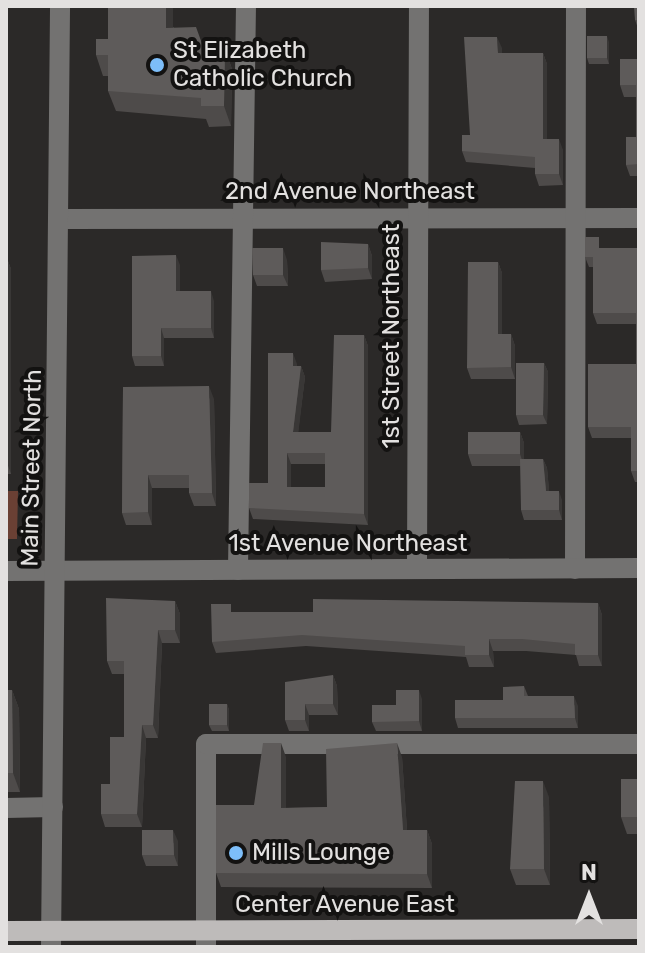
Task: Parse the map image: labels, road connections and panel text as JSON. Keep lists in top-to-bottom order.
{
  "streets": {
    "main road": ["Center Avenue East"],
    "street": [
      "2nd Avenue Northeast",
      "1st Street Northeast",
      "Main Street North",
      "1st Avenue Northeast"
    ]
  },
  "crossings": [
    ["2nd Avenue Northeast", "1st Street Northeast"],
    ["2nd Avenue Northeast", "Main Street North"],
    ["1st Street Northeast", "1st Avenue Northeast"],
    ["Main Street North", "1st Avenue Northeast"],
    ["Main Street North", "Center Avenue East"]
  ],
  "places": ["St Elizabeth Catholic Church", "Mills Lounge"],
  "north": "top"
}
